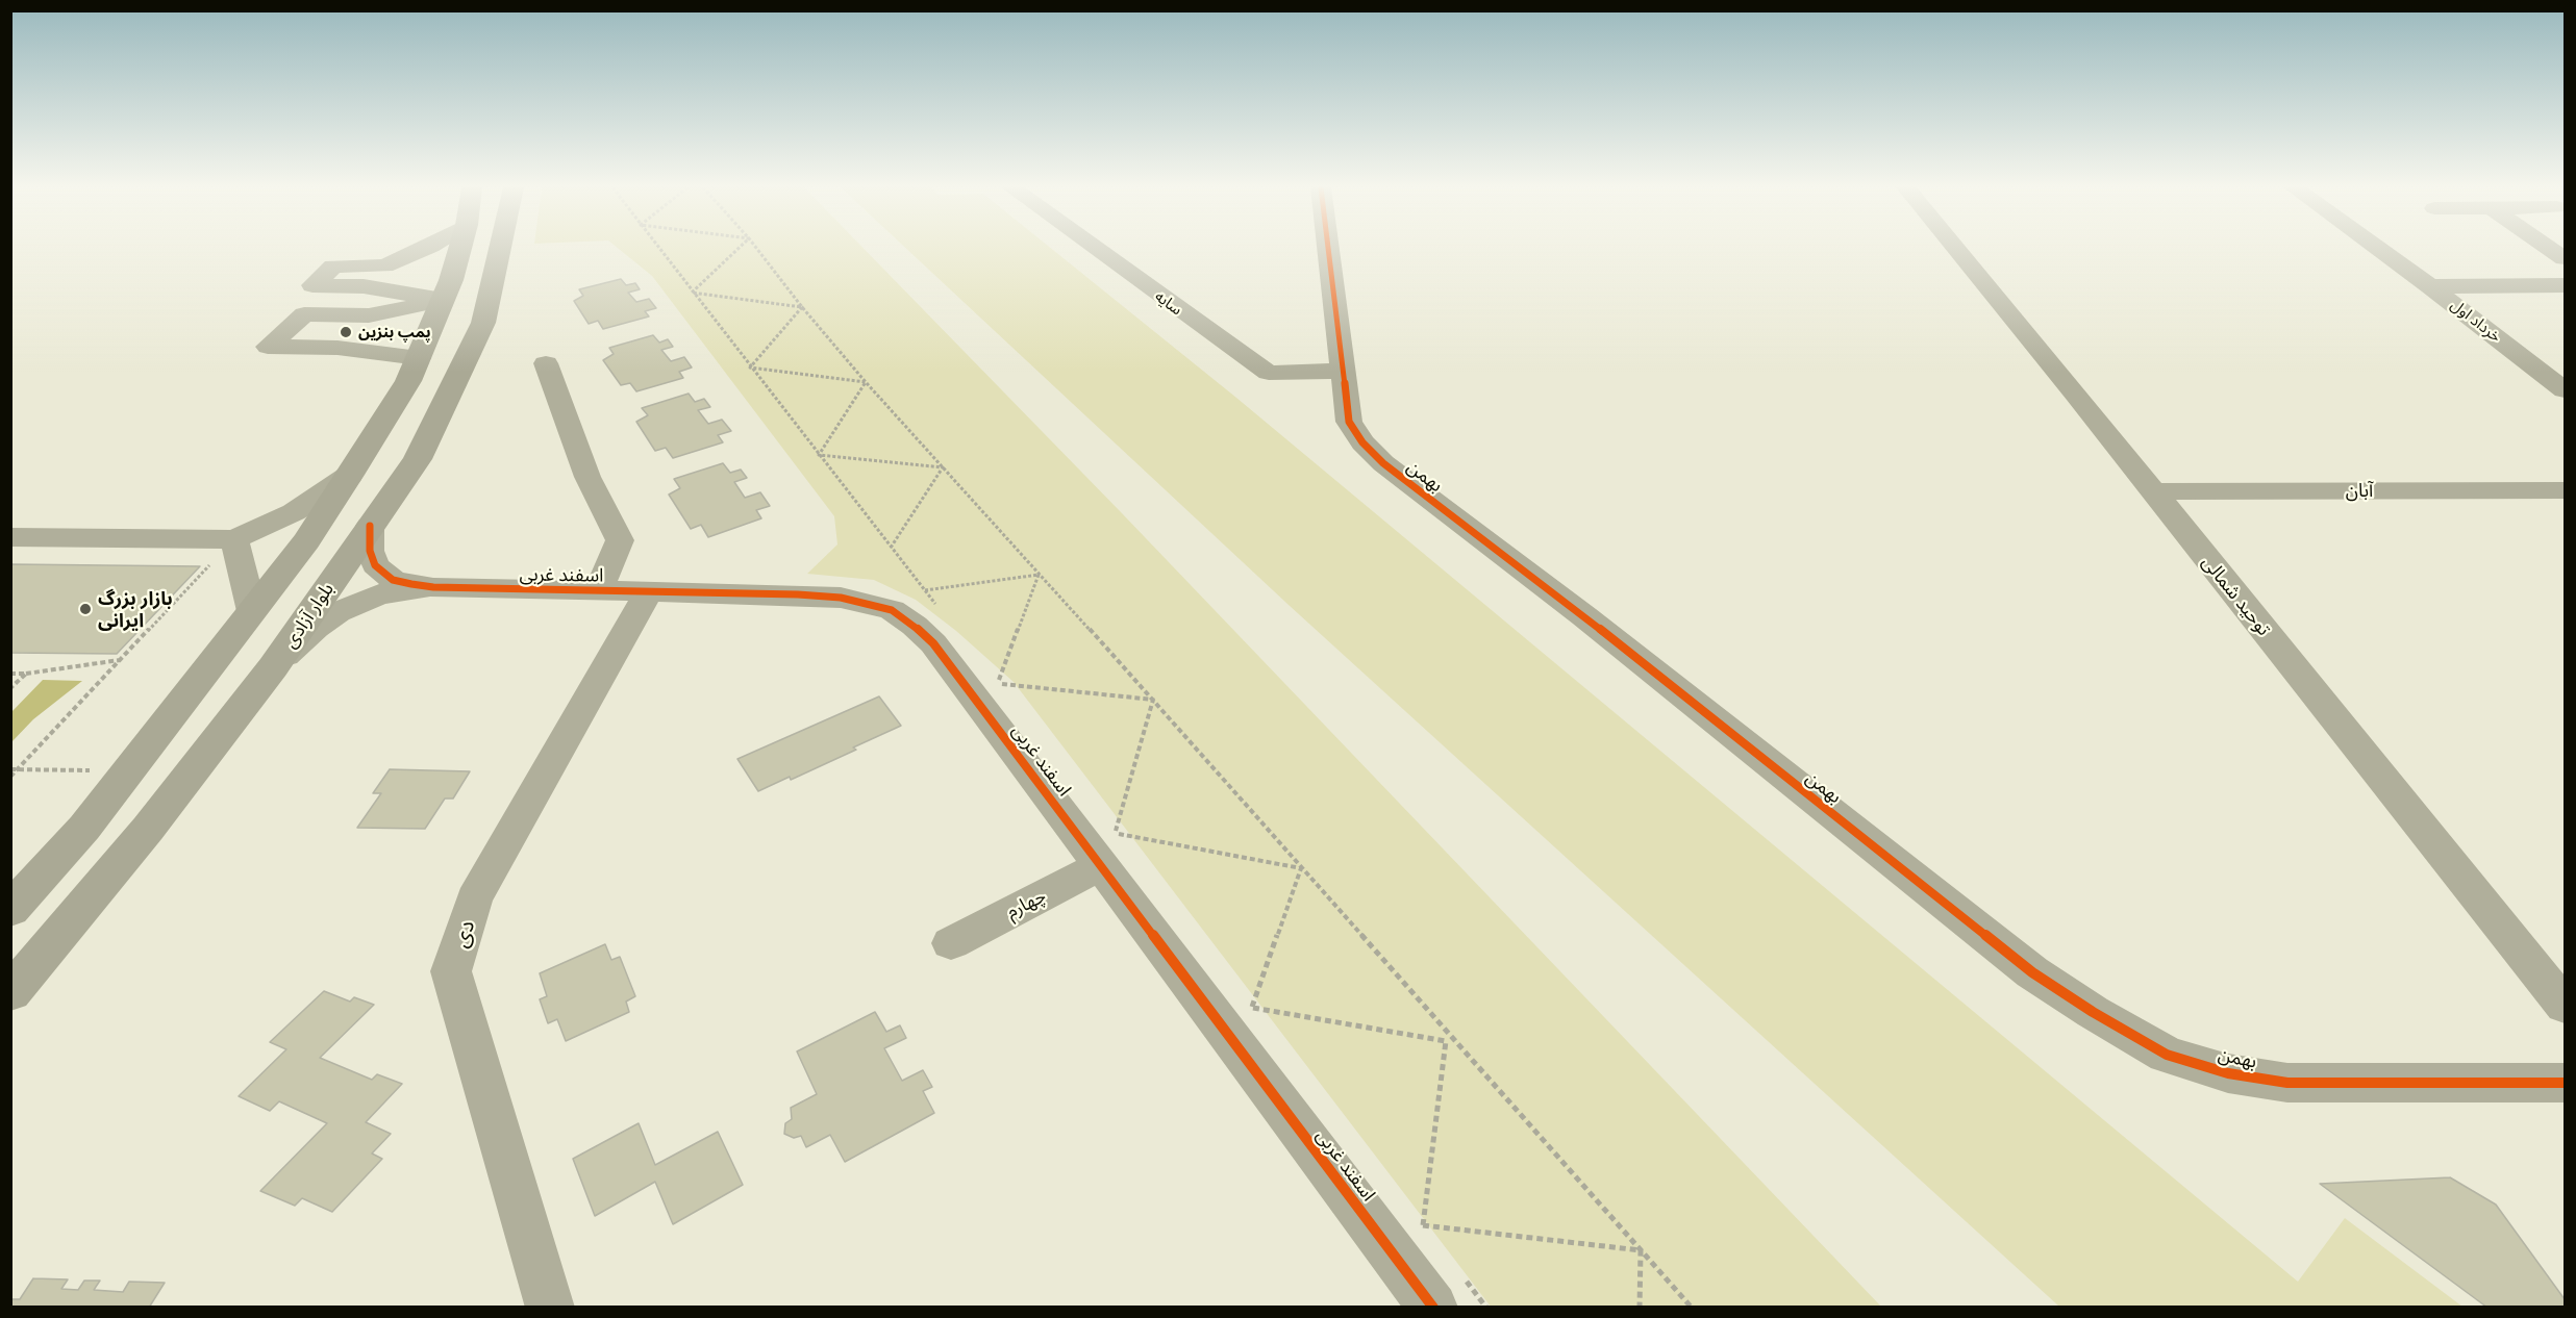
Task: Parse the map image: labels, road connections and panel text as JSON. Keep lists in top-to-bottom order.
{
  "streets": {
    "main road": ["بلوار آزادی"],
    "street": [
      "سایه",
      "خرداد اول",
      "بهمن",
      "آبان",
      "اسفند غربی",
      "توحید شمالی",
      "چهارم",
      "دی"
    ]
  },
  "crossings": [
    ["سایه", "بهمن"],
    ["آبان", "توحید شمالی"],
    ["اسفند غربی", "چهارم"],
    ["اسفند غربی", "دی"]
  ],
  "places": ["پمپ بنزين", "بازار بزرگ ایرانی"]
}
